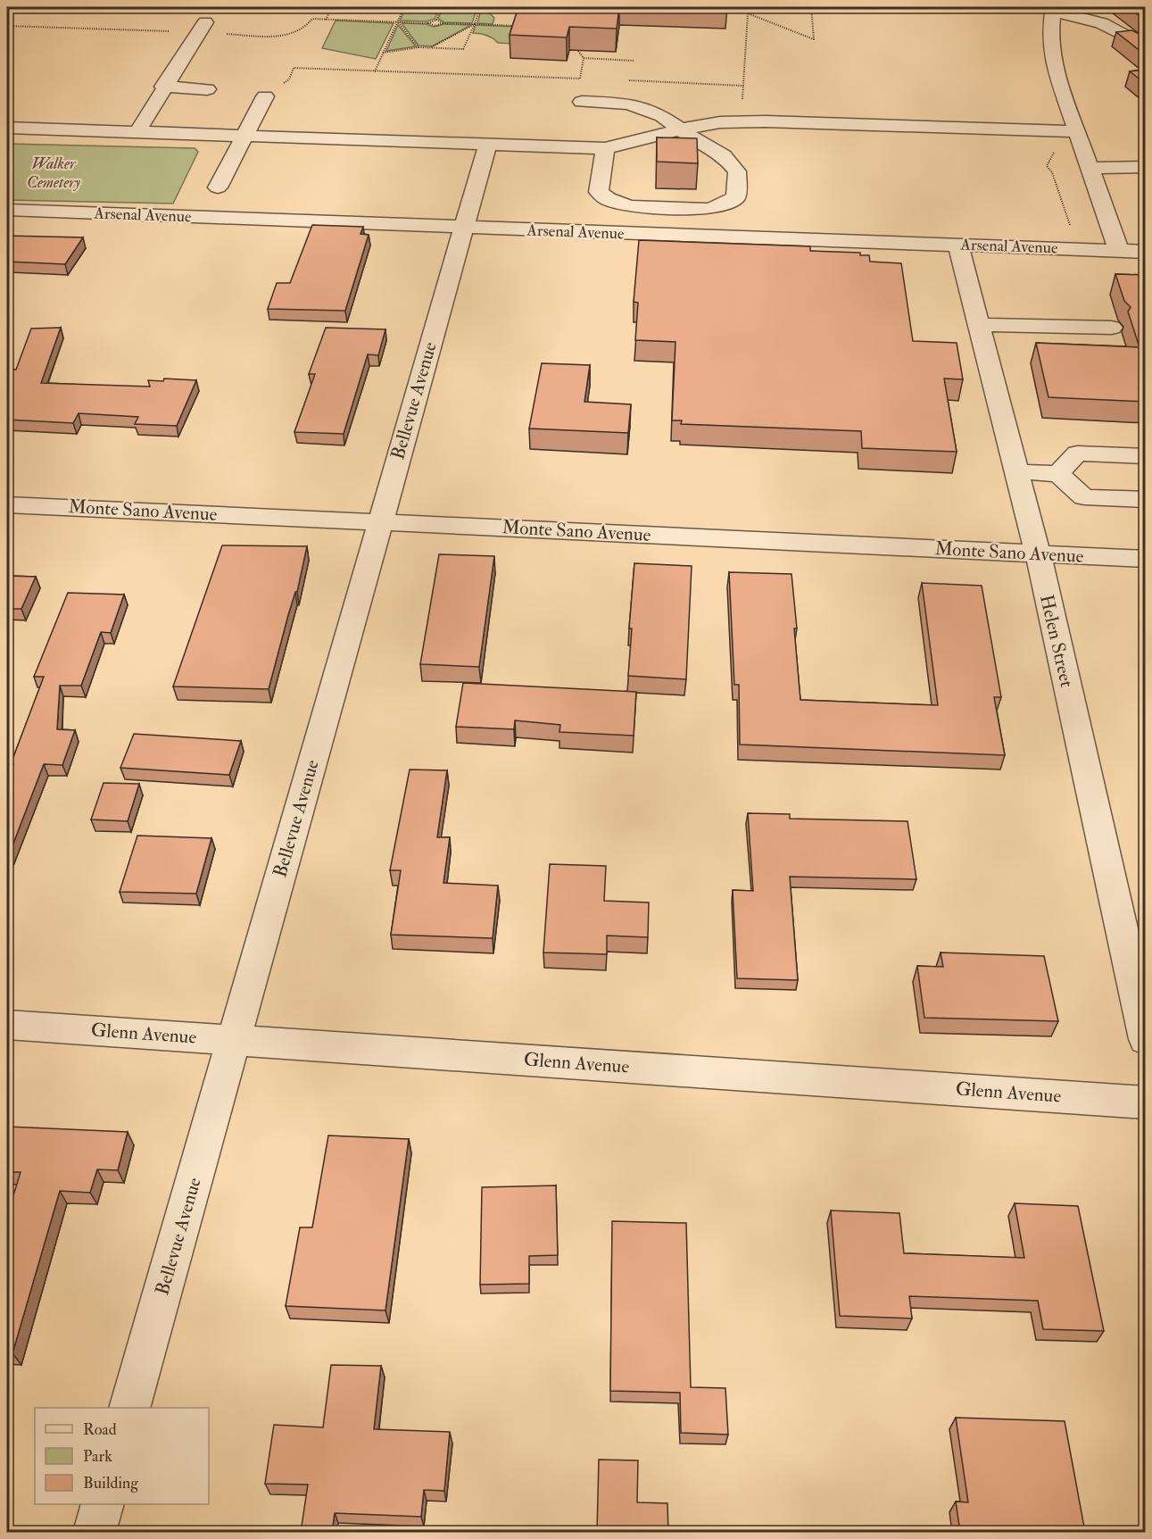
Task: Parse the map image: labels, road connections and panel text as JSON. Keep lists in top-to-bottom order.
{
  "streets": {
    "street": [
      "Arsenal Avenue",
      "Bellevue Avenue",
      "Monte Sano Avenue",
      "Helen Street",
      "Glenn Avenue"
    ]
  },
  "crossings": [
    ["Arsenal Avenue", "Bellevue Avenue"],
    ["Arsenal Avenue", "Helen Street"],
    ["Bellevue Avenue", "Monte Sano Avenue"],
    ["Bellevue Avenue", "Glenn Avenue"],
    ["Monte Sano Avenue", "Helen Street"]
  ],
  "parks": ["Walker Cemetery"],
  "legend": ["Road", "Park", "Building"]
}
